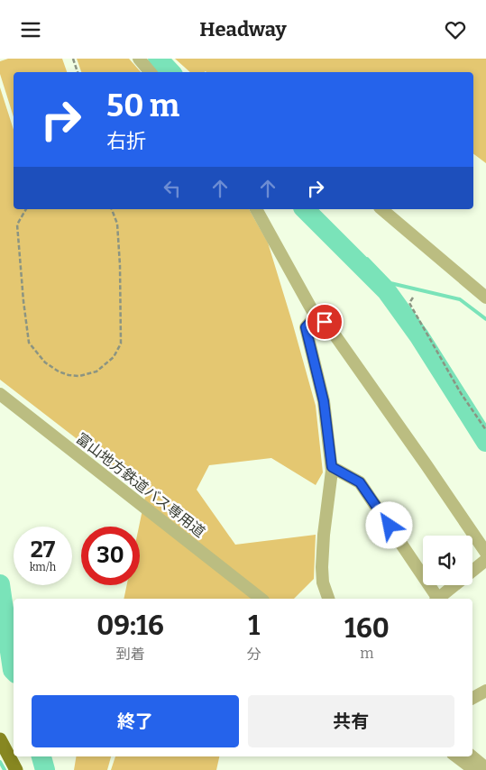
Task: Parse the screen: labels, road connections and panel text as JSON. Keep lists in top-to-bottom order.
{
  "streets": {
    "street": ["富山地方鉄道バス専用道"]
  },
  "page": {
    "header": "Headway",
    "turn": ["50 m", "右折"],
    "speed": "27 km/h",
    "limit": "30",
    "eta": [
      "09:16",
      "到着",
      "1",
      "分",
      "160",
      "m"
    ],
    "buttons": ["終了", "共有"]
  }
}
